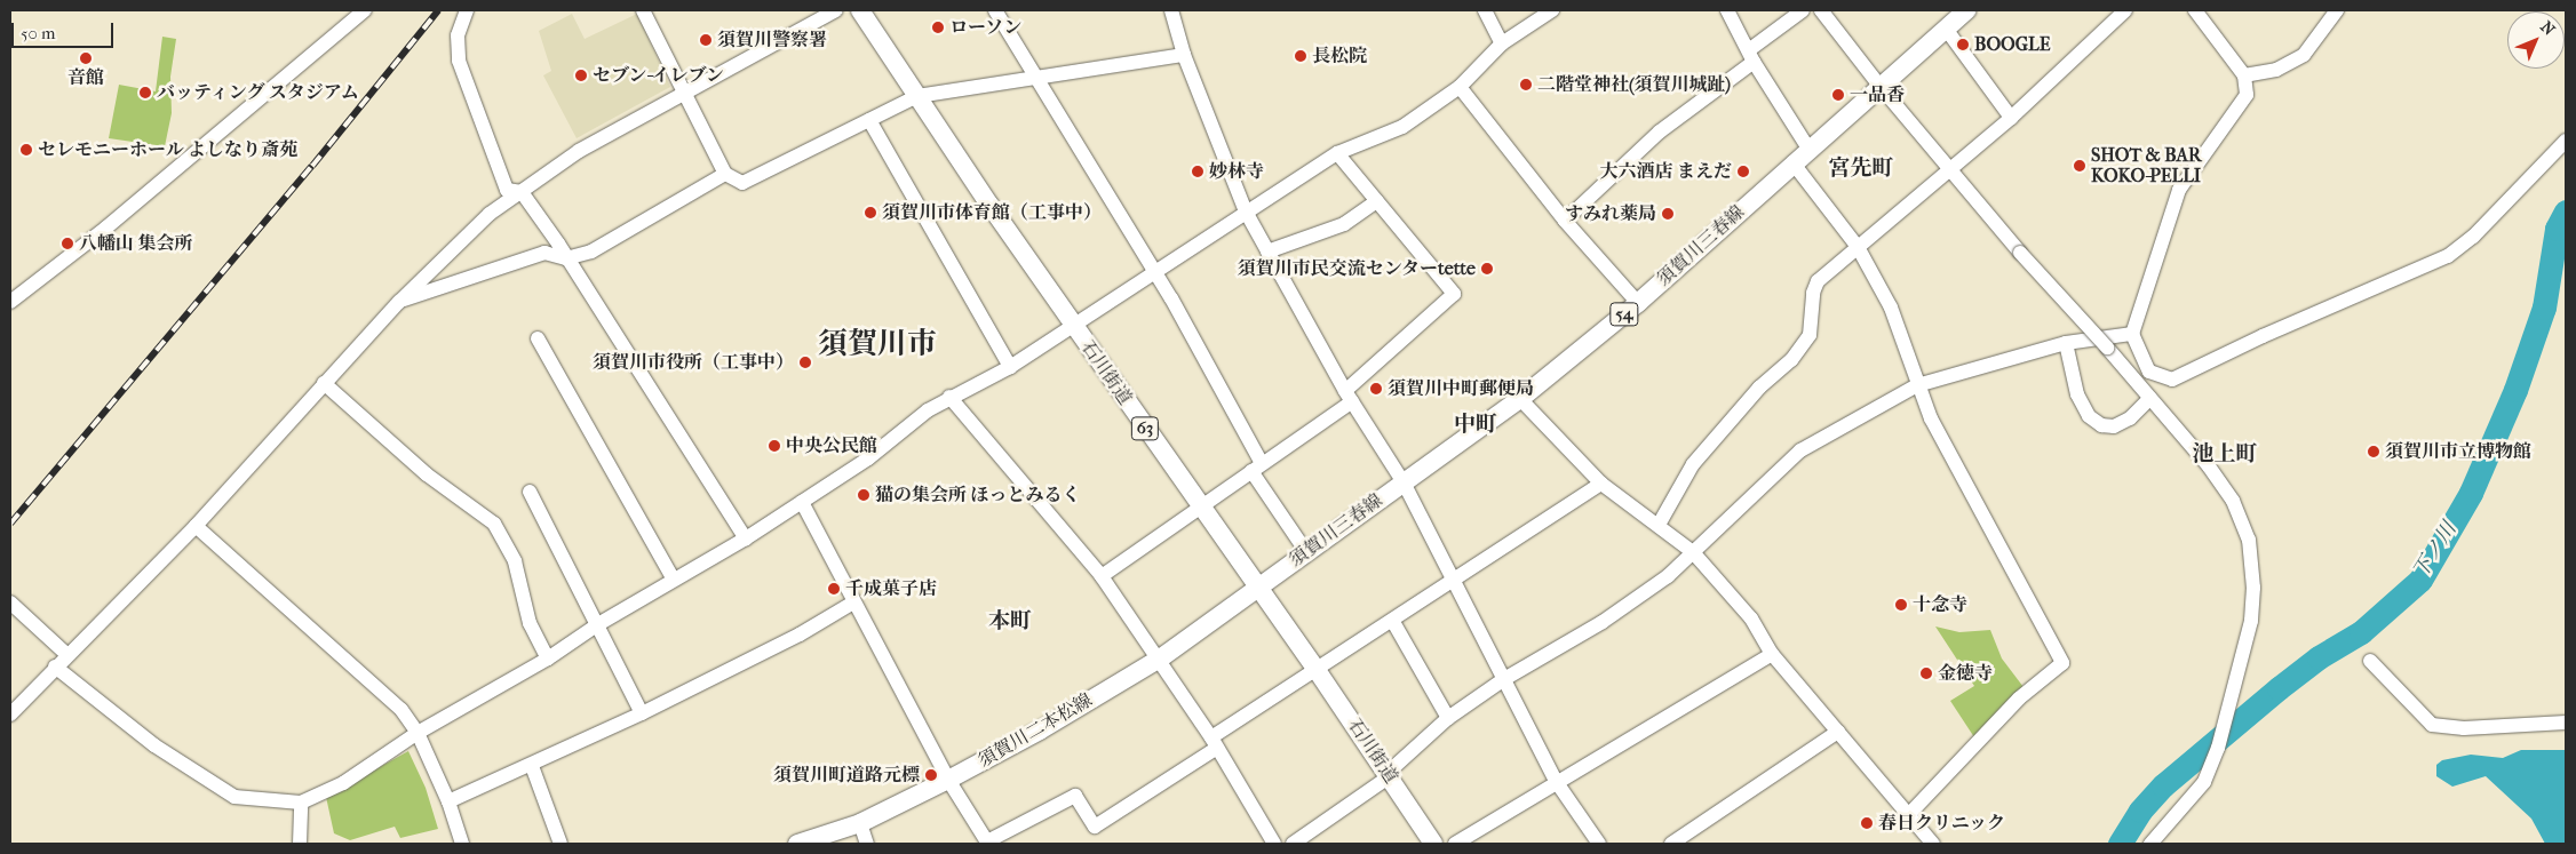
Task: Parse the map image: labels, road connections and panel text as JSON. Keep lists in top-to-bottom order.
{
  "streets": {
    "main road": [
      "須賀川三春線",
      "54",
      "石川街道",
      "63",
      "須賀川二本松線"
    ]
  },
  "crossings": [
    ["須賀川三春線", "石川街道"],
    ["須賀川三春線", "須賀川二本松線"],
    ["石川街道", "須賀川二本松線"]
  ],
  "districts": [
    "宮先町",
    "須賀川市",
    "中町",
    "池上町",
    "本町"
  ],
  "water": ["下ノ川"],
  "places": [
    "ローソン",
    "須賀川警察署",
    "BOOGLE",
    "長松院",
    "音館",
    "セブン-イレブン",
    "二階堂神社(須賀川城趾)",
    "バッティング スタジアム",
    "一品香",
    "セレモニーホール よしなり斎苑",
    "SHOT & BAR KOKO-PELLI",
    "妙林寺",
    "大六酒店 まえだ",
    "須賀川市体育館（工事中）",
    "すみれ薬局",
    "八幡山 集会所",
    "須賀川市民交流センターtette",
    "須賀川市役所（工事中）",
    "須賀川中町郵便局",
    "中央公民館",
    "須賀川市立博物館",
    "猫の集会所 ほっとみるく",
    "千成菓子店",
    "十念寺",
    "金徳寺",
    "須賀川町道路元標",
    "春日クリニック"
  ],
  "scale_bar": "50 m",
  "north": "top right"
}
